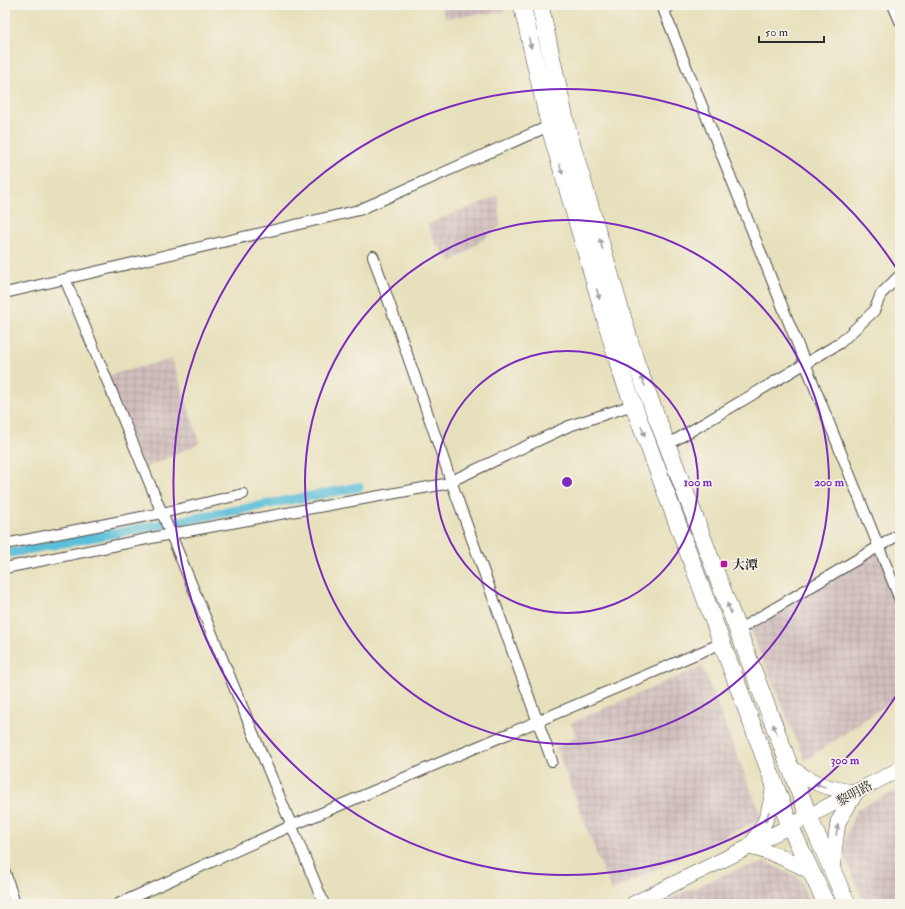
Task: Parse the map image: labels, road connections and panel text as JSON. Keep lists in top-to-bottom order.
{
  "streets": {
    "main road": ["黎明路"]
  },
  "places": {
    "transit": ["大潭"]
  },
  "scale_bar": "50 m",
  "rings": ["100 m", "200 m", "300 m"]
}
